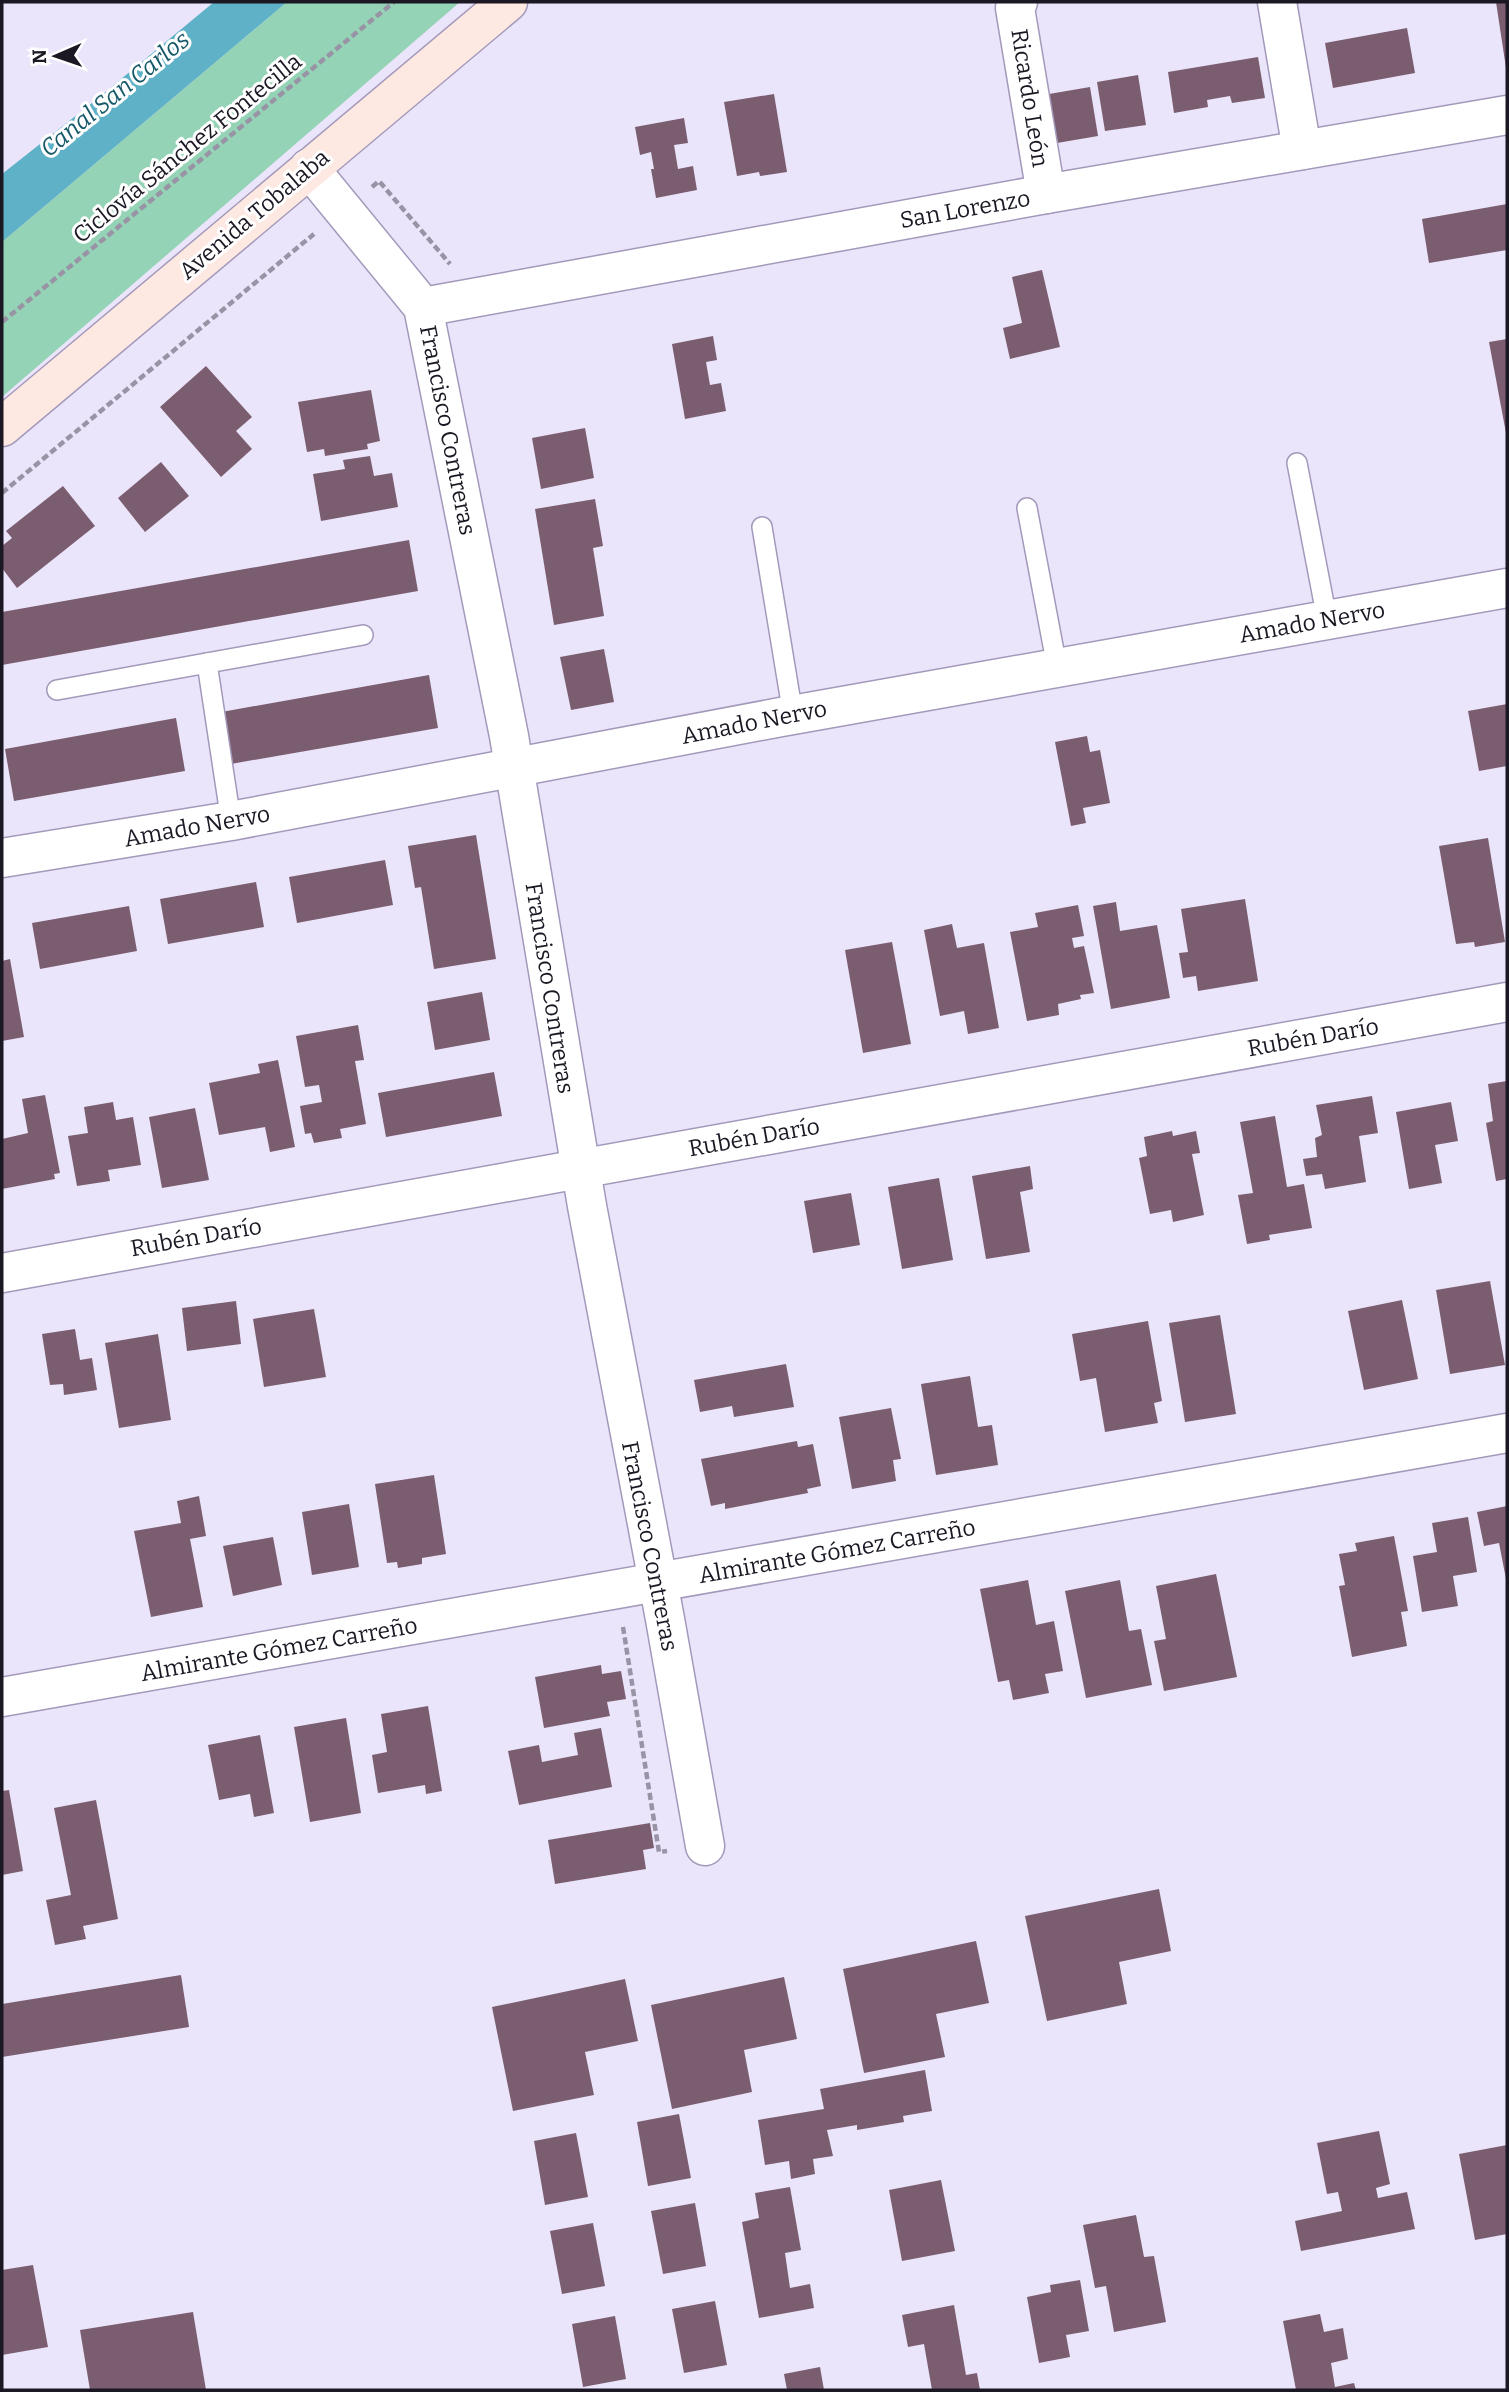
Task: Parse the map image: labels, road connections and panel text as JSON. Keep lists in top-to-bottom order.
{
  "streets": {
    "main road": ["Avenida Tobalaba"],
    "street": [
      "Ricardo León",
      "San Lorenzo",
      "Francisco Contreras",
      "Amado Nervo",
      "Rubén Darío",
      "Almirante Gómez Carreño"
    ],
    "path": ["Ciclovía Sánchez Fontecilla"]
  },
  "crossings": [
    ["Ricardo León", "San Lorenzo"],
    ["San Lorenzo", "Francisco Contreras"],
    ["Avenida Tobalaba", "Francisco Contreras"],
    ["Francisco Contreras", "Amado Nervo"],
    ["Francisco Contreras", "Rubén Darío"],
    ["Francisco Contreras", "Almirante Gómez Carreño"]
  ],
  "water": ["Canal San Carlos"],
  "north": "left"
}
